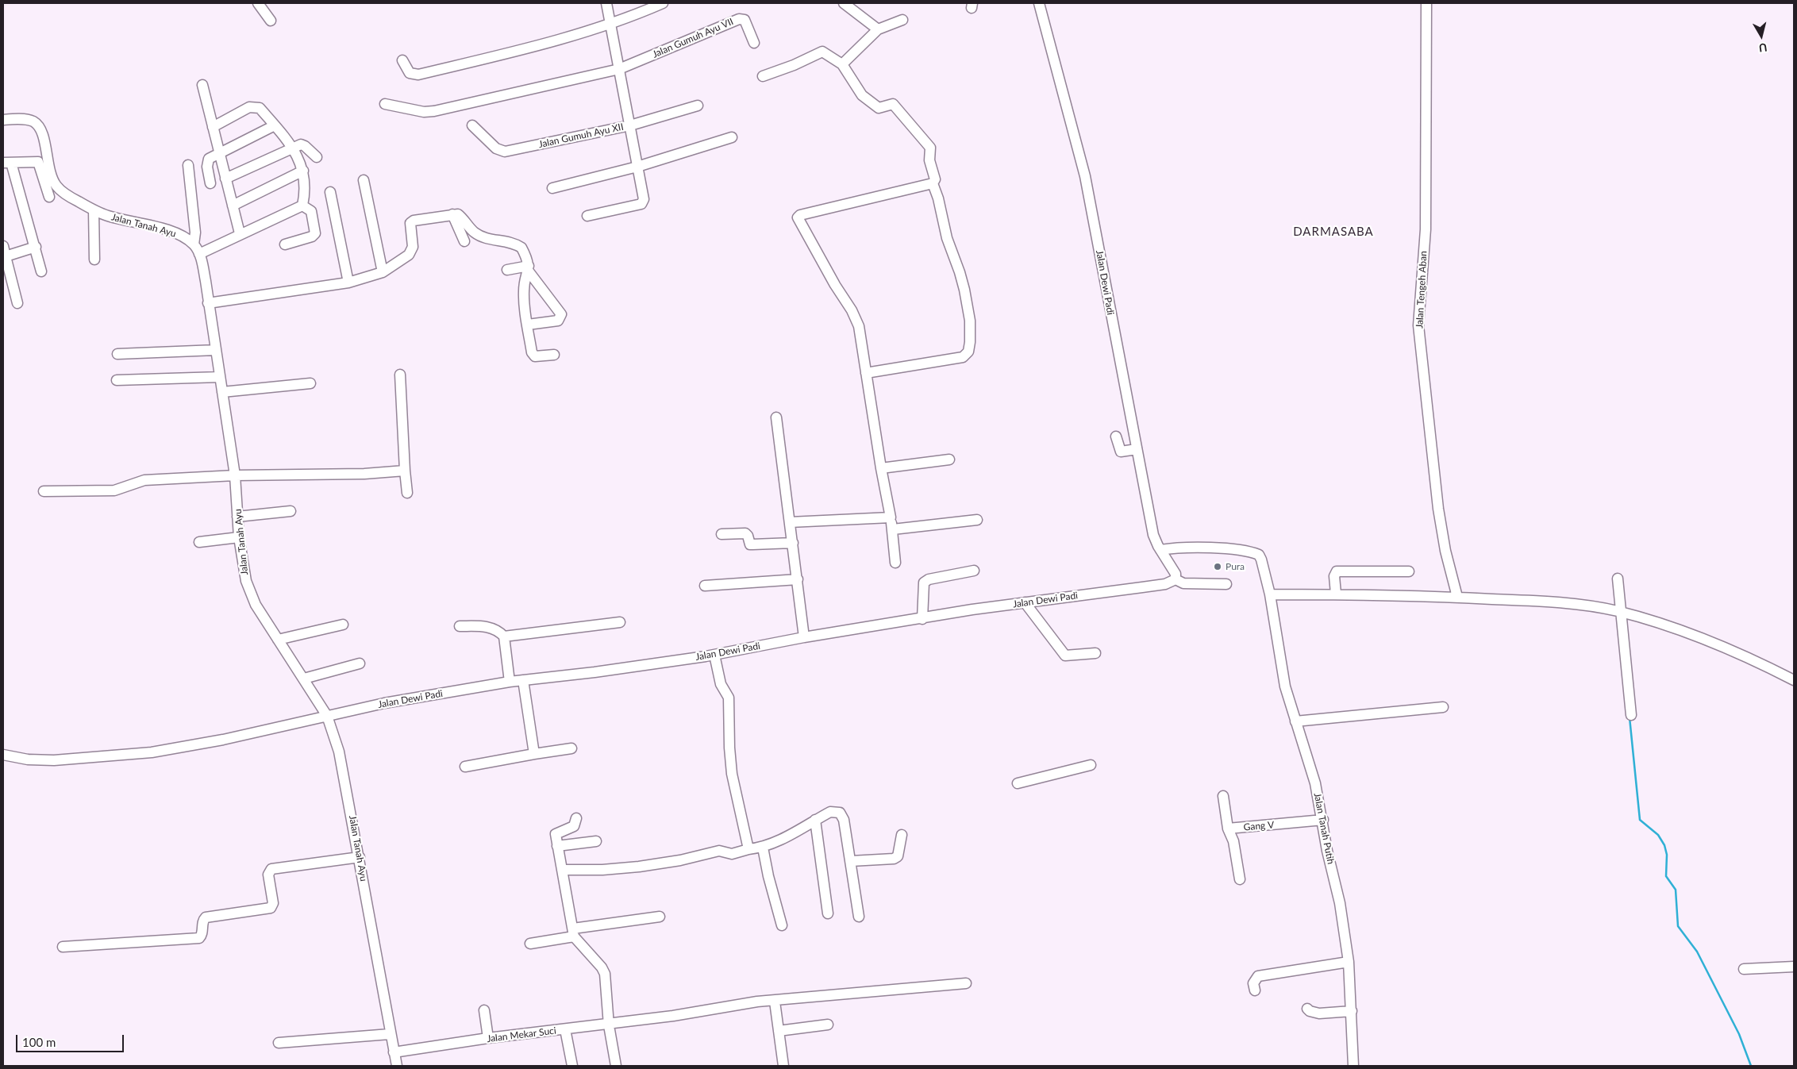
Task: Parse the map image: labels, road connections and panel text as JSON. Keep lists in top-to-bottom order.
{
  "streets": {
    "street": [
      "Jalan Gumuh Ayu VII",
      "Jalan Gumuh Ayu XII",
      "Jalan Tanah Ayu",
      "Jalan Dewi Padi",
      "Jalan Tengeh Aban",
      "Gang V",
      "Jalan Tanah Putih",
      "Jalan Mekar Suci"
    ]
  },
  "crossings": [
    ["Jalan Tanah Ayu", "Jalan Dewi Padi"],
    ["Jalan Tanah Ayu", "Jalan Mekar Suci"],
    ["Jalan Dewi Padi", "Jalan Tanah Putih"],
    ["Gang V", "Jalan Tanah Putih"]
  ],
  "districts": ["DARMASABA"],
  "places": ["Pura"],
  "scale_bar": "100 m",
  "north": "bottom"
}
